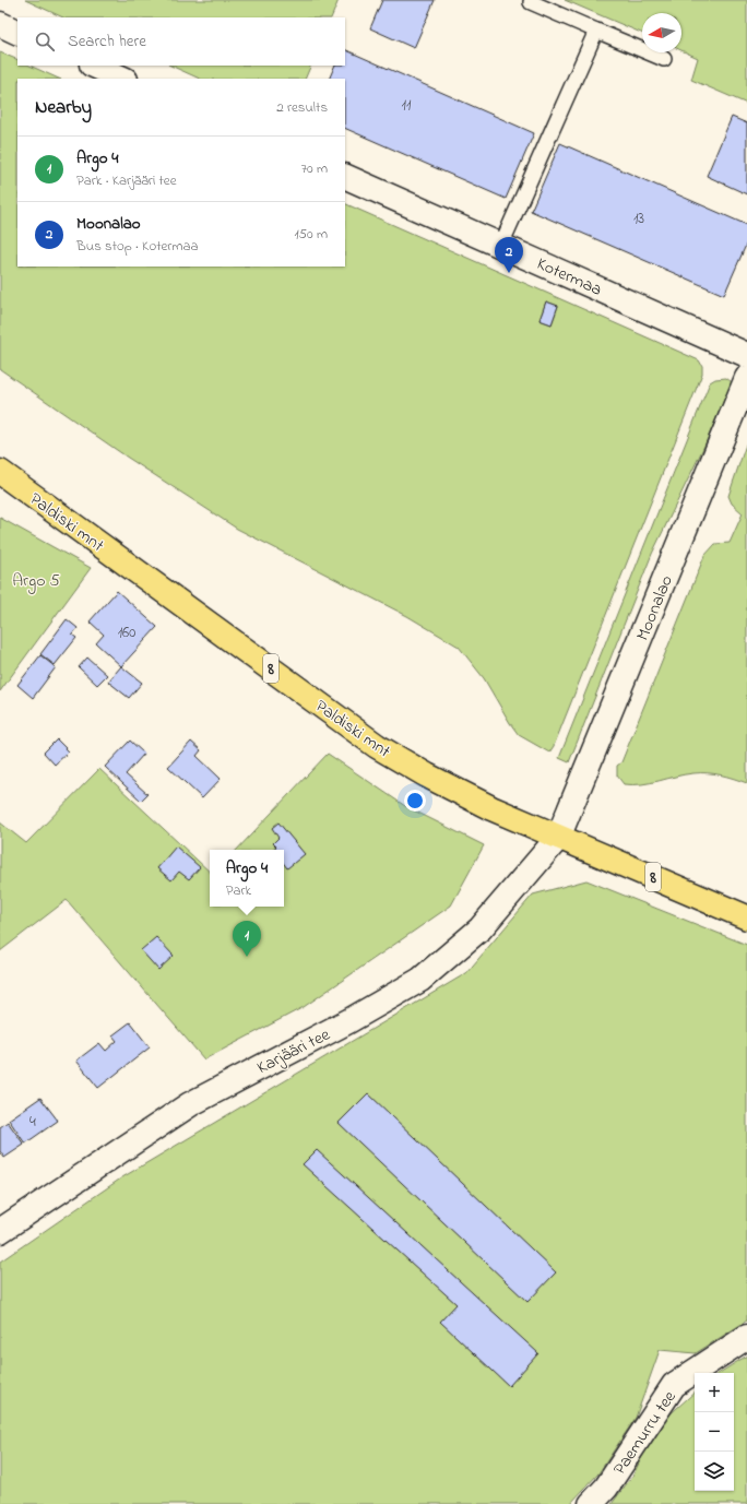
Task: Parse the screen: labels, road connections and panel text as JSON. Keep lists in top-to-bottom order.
{
  "streets": {
    "main road": ["Paldiski mnt", "8"],
    "street": [
      "Kotermaa",
      "Moonalao",
      "Karjääri tee",
      "Paemurru tee"
    ]
  },
  "crossings": [
    ["Paldiski mnt", "Moonalao"],
    ["Paldiski mnt", "Karjääri tee"],
    ["Moonalao", "Karjääri tee"]
  ],
  "parks": ["Argo 5"],
  "house_numbers": [
    "11",
    "13",
    "160",
    "4"
  ],
  "north": "left",
  "page": {
    "search": "Search here",
    "heading": ["Nearby", "2 results"],
    "list": [
      {
        "mark": "1",
        "name": "Argo 4",
        "note": "Park · Karjääri tee",
        "value": "70 m"
      },
      {
        "mark": "2",
        "name": "Moonalao",
        "note": "Bus stop · Kotermaa",
        "value": "150 m"
      }
    ],
    "pins": ["2", "1"],
    "popup": ["Argo 4", "Park"],
    "map_buttons": ["+", "−"]
  }
}
